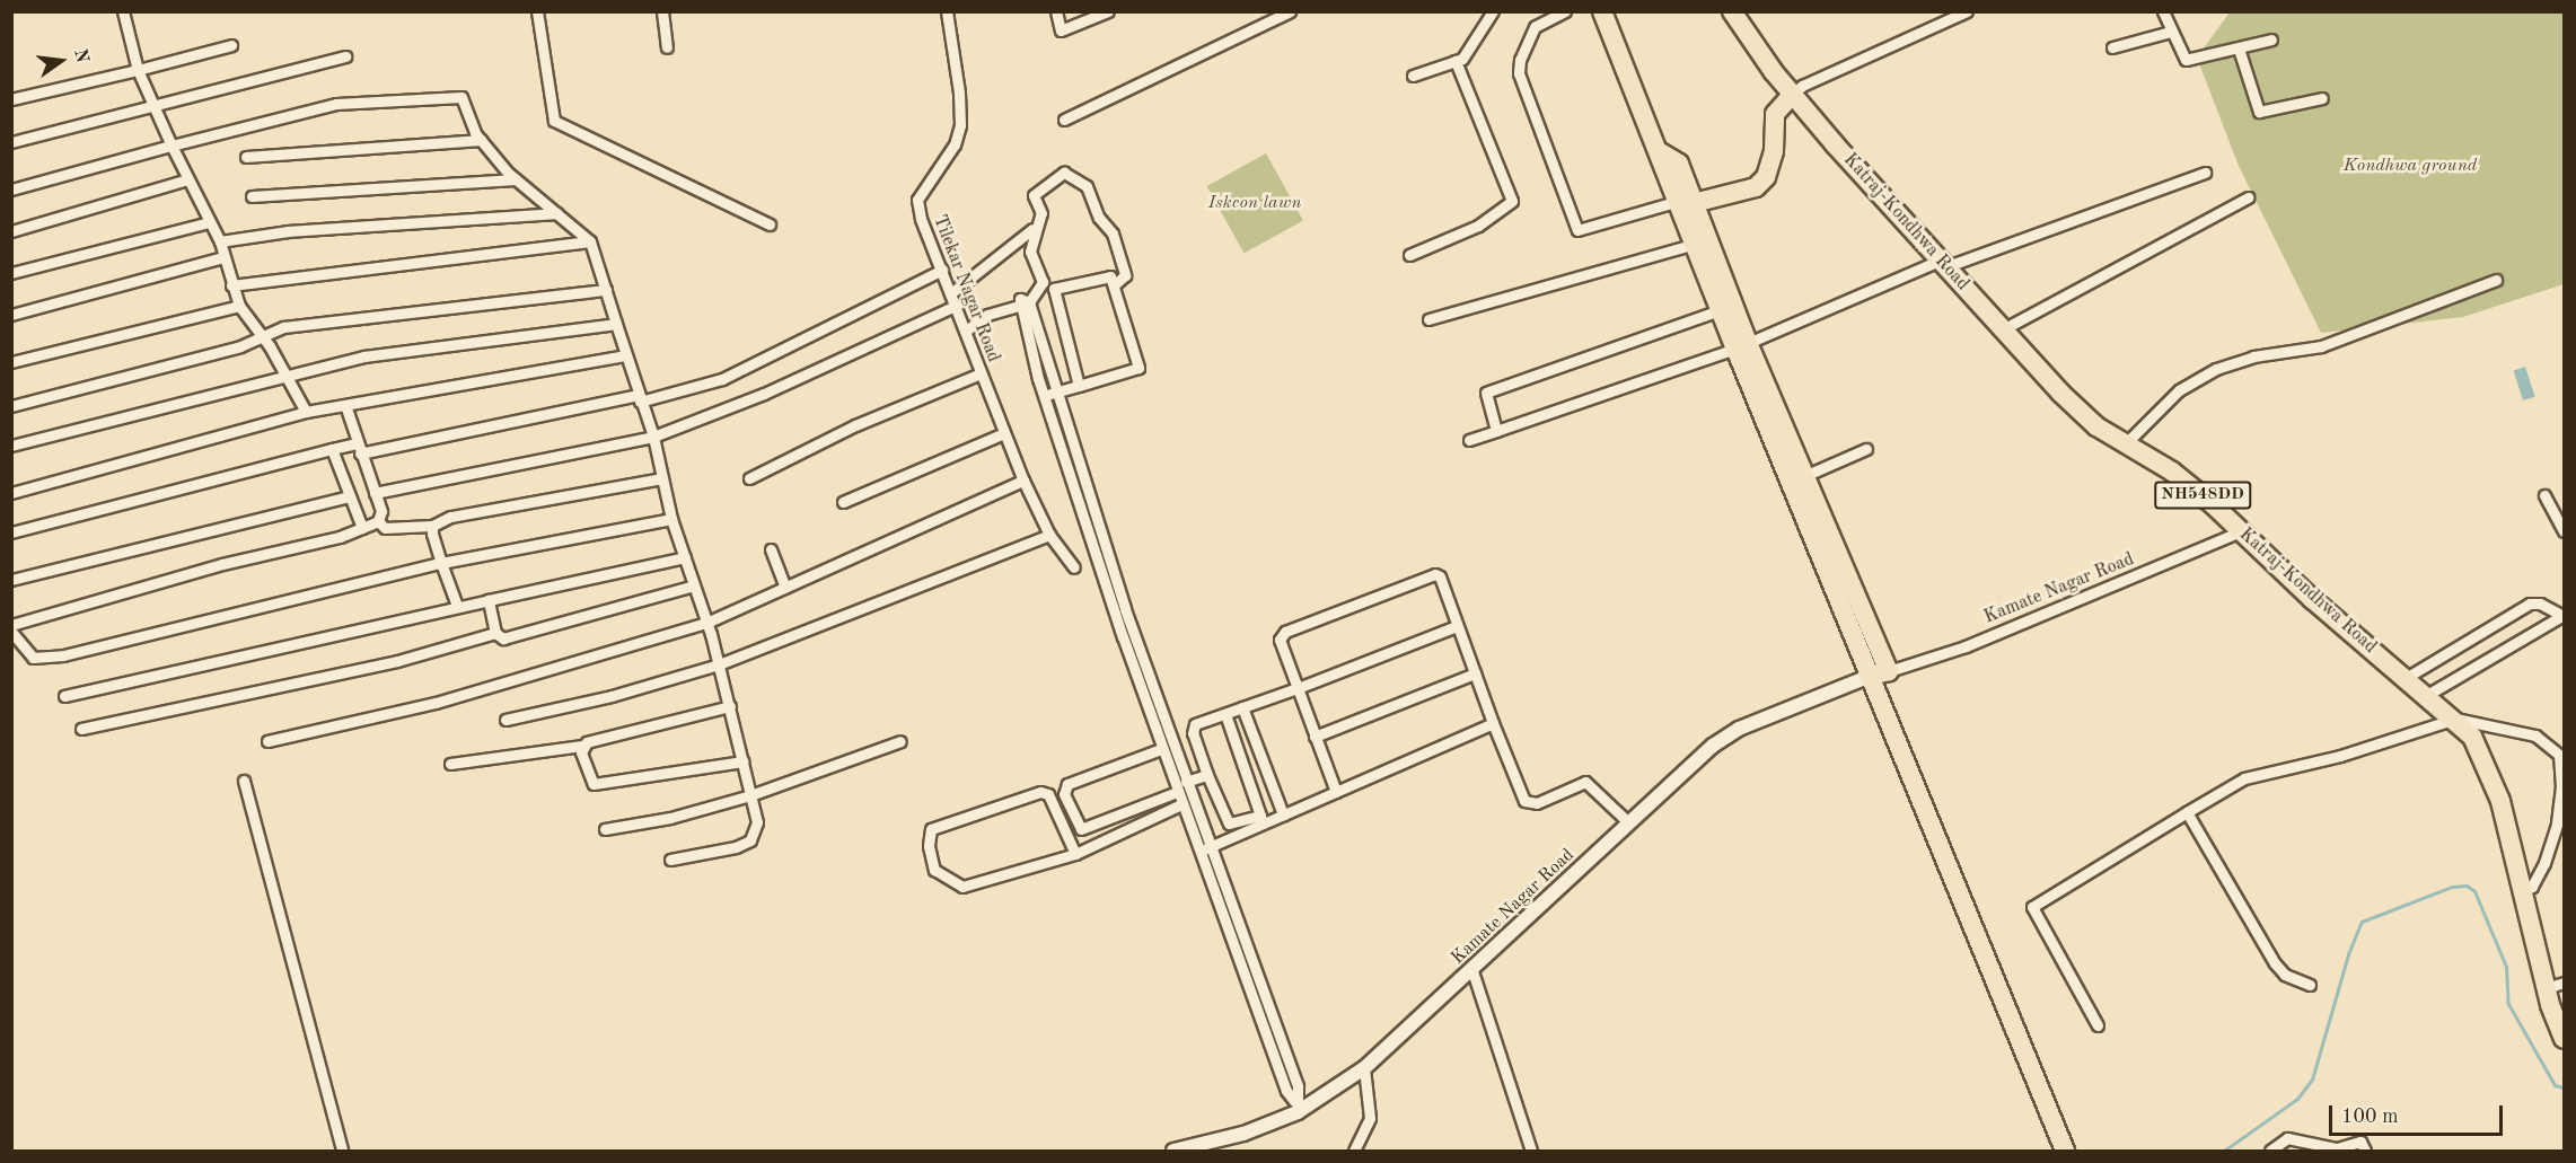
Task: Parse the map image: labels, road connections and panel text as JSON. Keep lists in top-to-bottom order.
{
  "streets": {
    "highway": ["Katraj-Kondhwa Road", "NH548DD"],
    "street": ["Tilekar Nagar Road", "Kamate Nagar Road"]
  },
  "crossings": [
    ["Katraj-Kondhwa Road", "Kamate Nagar Road"]
  ],
  "parks": ["Kondhwa ground", "Iskcon lawn"],
  "scale_bar": "100 m",
  "north": "right"
}
